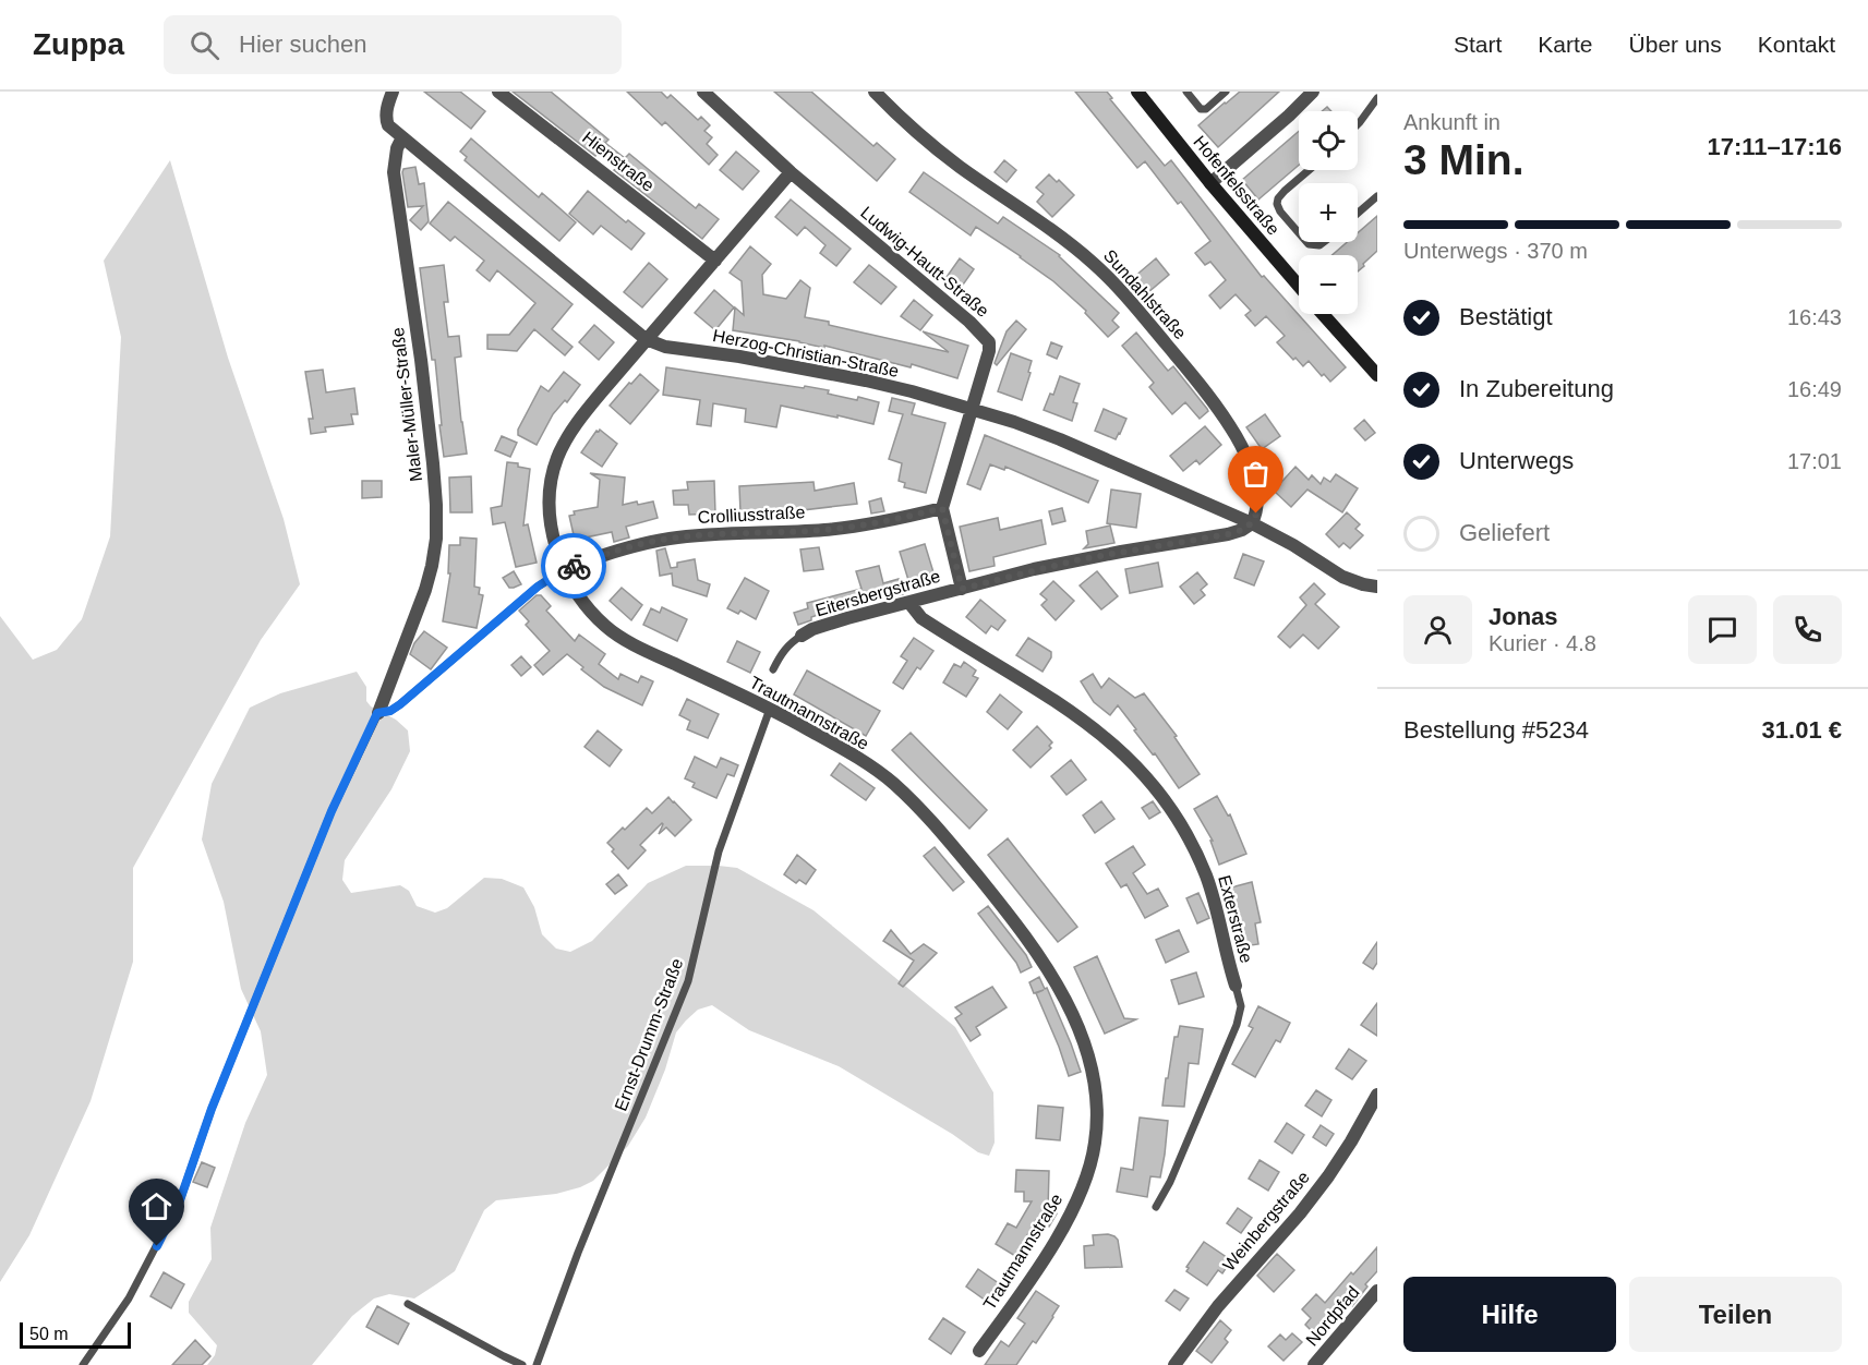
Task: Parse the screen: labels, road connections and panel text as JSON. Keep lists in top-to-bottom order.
{
  "streets": {
    "main road": ["Hofenfelsstraße"],
    "street": [
      "Hienstraße",
      "Ludwig-Hautt-Straße",
      "Sundahlstraße",
      "Herzog-Christian-Straße",
      "Maler-Müller-Straße",
      "Crolliusstraße",
      "Eitersbergstraße",
      "Trautmannstraße",
      "Exterstraße",
      "Weinbergstraße",
      "Nordpfad"
    ],
    "lane": ["Ernst-Drumm-Straße"]
  },
  "crossings": [
    ["Hienstraße", "Trautmannstraße"],
    ["Ludwig-Hautt-Straße", "Herzog-Christian-Straße"],
    ["Ludwig-Hautt-Straße", "Crolliusstraße"],
    ["Ludwig-Hautt-Straße", "Eitersbergstraße"],
    ["Ludwig-Hautt-Straße", "Trautmannstraße"],
    ["Sundahlstraße", "Herzog-Christian-Straße"],
    ["Sundahlstraße", "Eitersbergstraße"],
    ["Herzog-Christian-Straße", "Maler-Müller-Straße"],
    ["Herzog-Christian-Straße", "Eitersbergstraße"],
    ["Herzog-Christian-Straße", "Trautmannstraße"],
    ["Crolliusstraße", "Trautmannstraße"],
    ["Eitersbergstraße", "Exterstraße"],
    ["Trautmannstraße", "Ernst-Drumm-Straße"]
  ],
  "scale_bar": "50 m",
  "page": {
    "header": "Zuppa",
    "search": "Hier suchen",
    "nav": [
      "Start",
      "Karte",
      "Über uns",
      "Kontakt"
    ],
    "heading": ["3 Min.", "Ankunft in", "17:11–17:16"],
    "panel": [
      "Jonas",
      "Kurier · 4.8",
      "Bestellung #5234",
      "31.01 €"
    ],
    "map_buttons": ["+", "−"],
    "bar": "Unterwegs · 370 m",
    "list": [
      ["Bestätigt", "16:43"],
      ["In Zubereitung", "16:49"],
      ["Unterwegs", "17:01"],
      "Geliefert"
    ],
    "buttons": ["Hilfe", "Teilen"],
    "scale": "50 m"
  }
}
